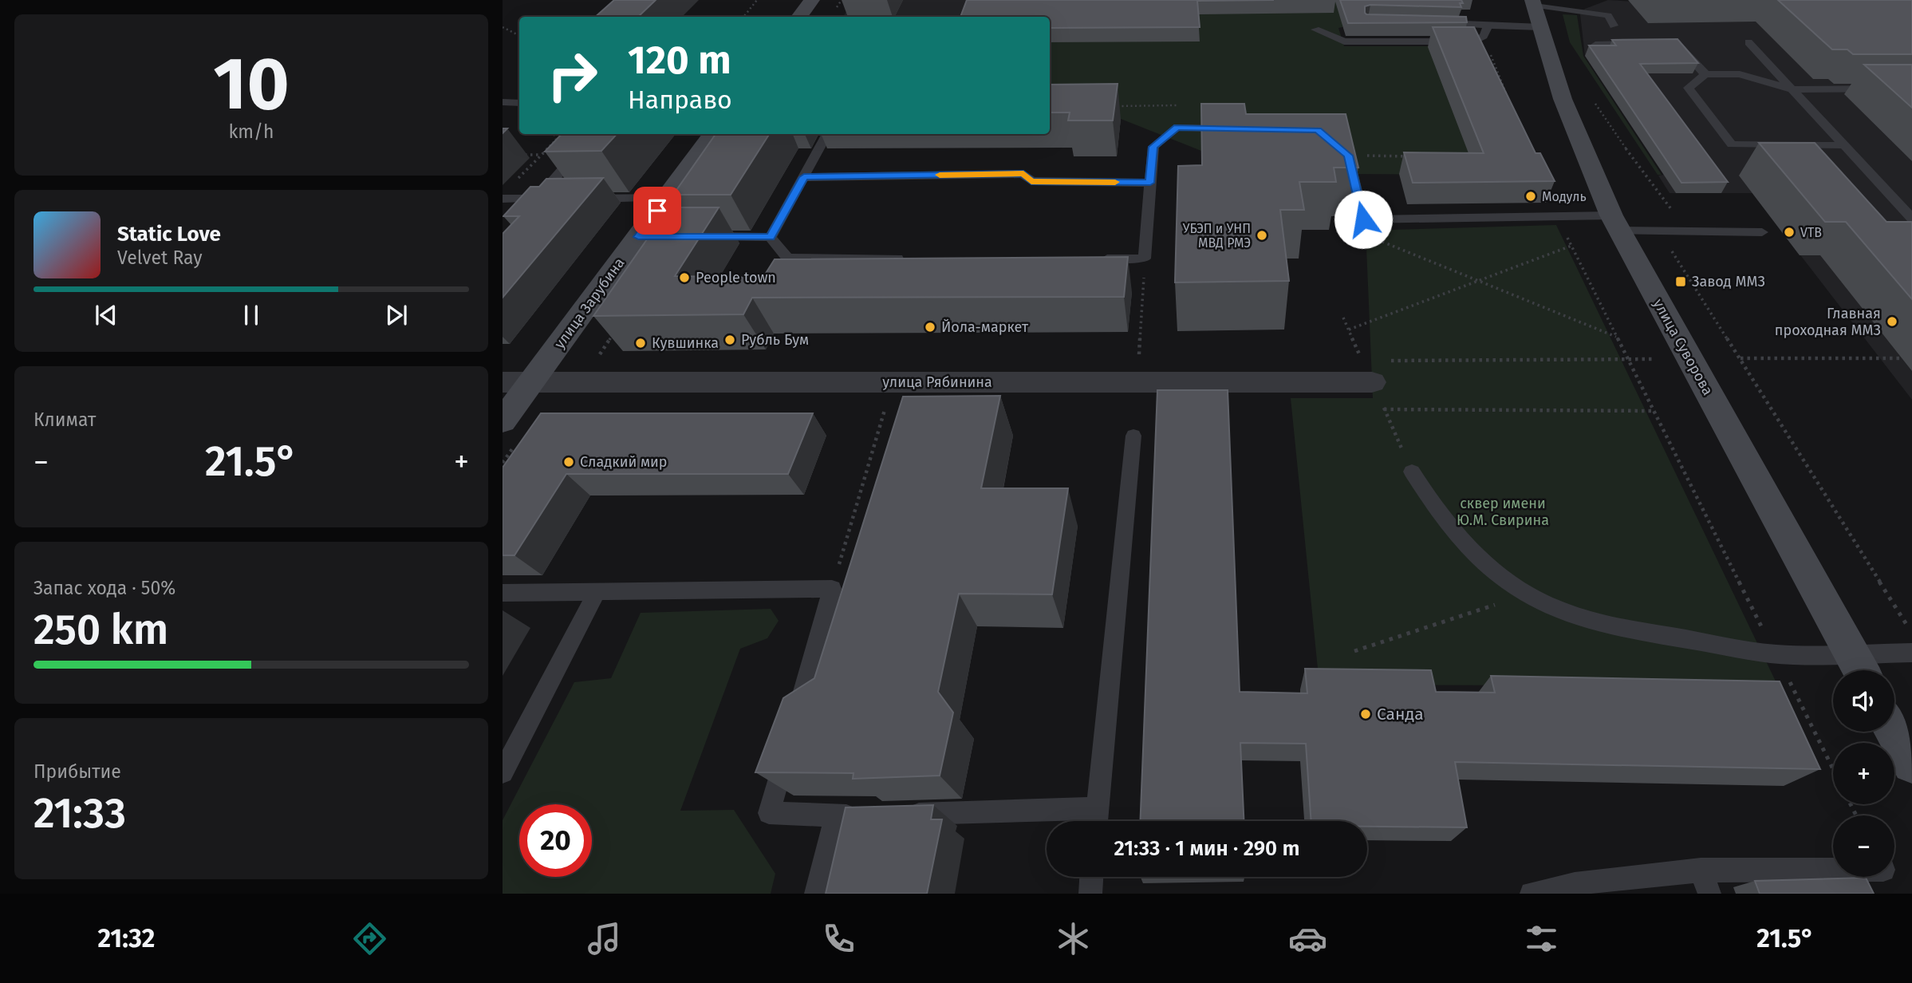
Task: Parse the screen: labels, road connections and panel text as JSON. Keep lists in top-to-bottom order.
{
  "streets": {
    "main road": ["улица Зарубина", "улица Суворова"],
    "street": ["улица Рябинина"]
  },
  "crossings": [
    ["улица Зарубина", "улица Рябинина"]
  ],
  "parks": ["сквер имени Ю.М. Свирина"],
  "places": {
    "other": [
      "Модуль",
      "VTB",
      "УБЭП и УНП МВД РМЭ",
      "People town",
      "Главная проходная ММЗ",
      "Йола-маркет",
      "Рубль Бум",
      "Кувшинка",
      "Сладкий мир",
      "Санда"
    ],
    "transit": ["Завод ММЗ"]
  },
  "page": {
    "tile": [
      ["10", "km/h"],
      "Климат",
      ["Запас хода · 50%", "250 km"],
      ["Прибытие", "21:33"]
    ],
    "turn": ["120 m", "Направо"],
    "song": ["Static Love", "Velvet Ray"],
    "heat": ["−", "21.5°", "+"],
    "map_buttons": ["+", "−"],
    "limit": "20",
    "trip": "21:33 · 1 мин · 290 m",
    "tabs": ["21:32", "21.5°"]
  }
}
